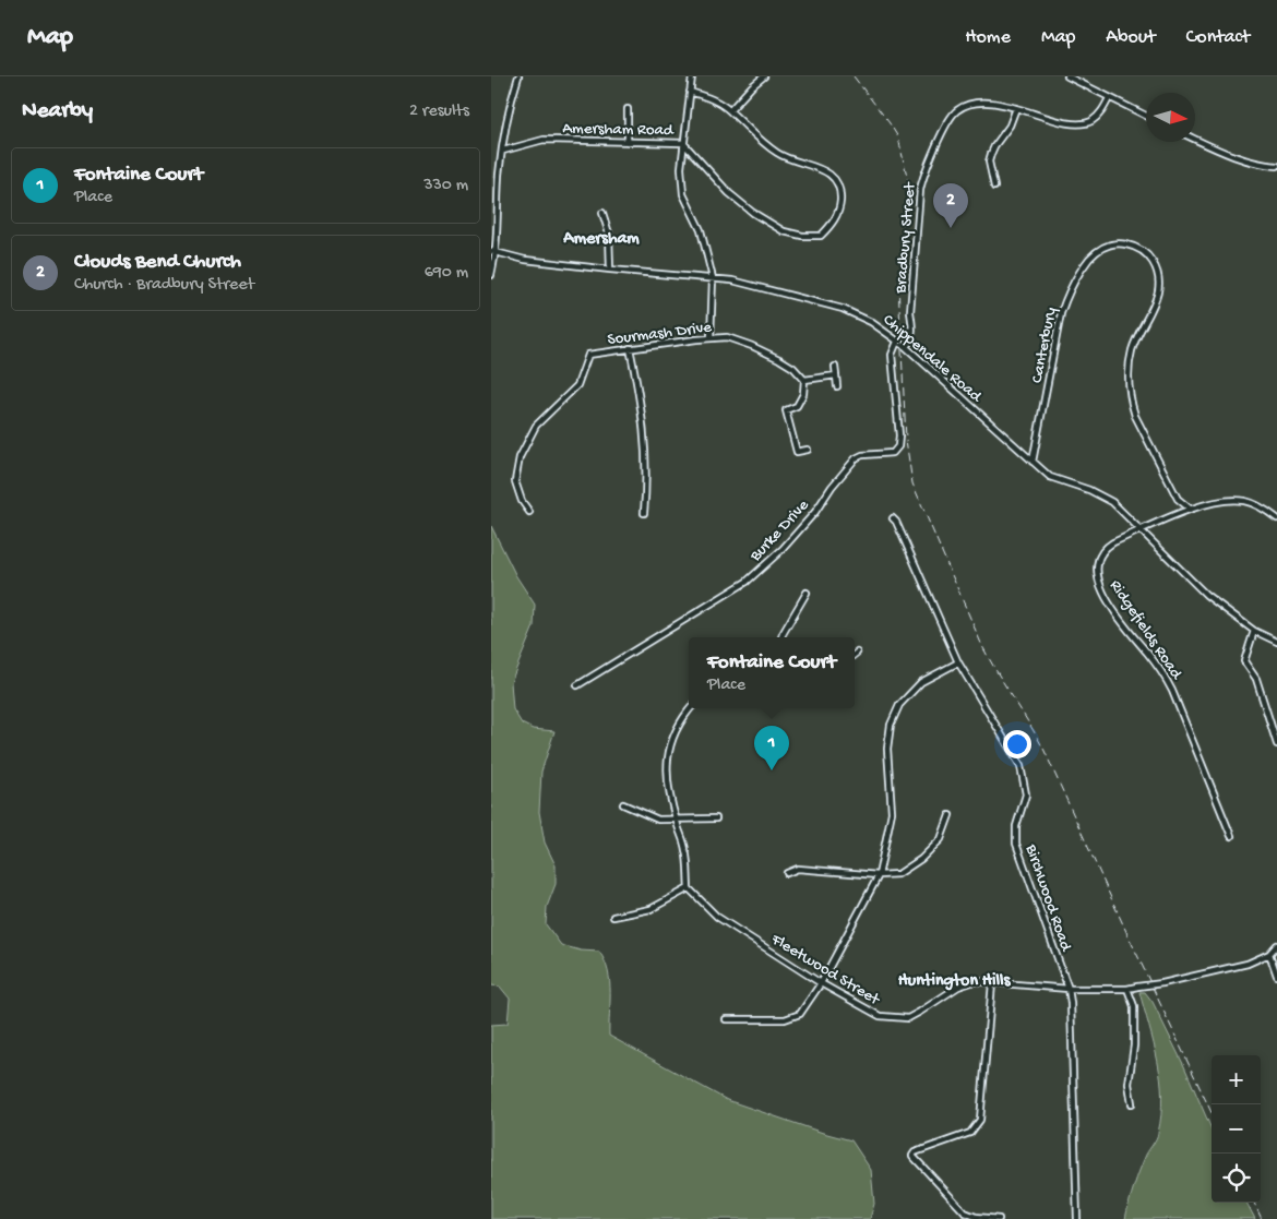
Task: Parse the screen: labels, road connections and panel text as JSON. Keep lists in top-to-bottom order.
{
  "streets": {
    "street": [
      "Amersham Road",
      "Bradbury Street",
      "Sourmash Drive",
      "Canterbury",
      "Chippendale Road",
      "Burke Drive",
      "Ridgefields Road",
      "Birchwood Road",
      "Fleetwood Street"
    ]
  },
  "crossings": [
    ["Bradbury Street", "Chippendale Road"],
    ["Canterbury", "Chippendale Road"],
    ["Canterbury", "Ridgefields Road"],
    ["Chippendale Road", "Burke Drive"],
    ["Chippendale Road", "Ridgefields Road"],
    ["Birchwood Road", "Fleetwood Street"]
  ],
  "districts": ["Amersham", "Huntington Hills"],
  "north": "right",
  "page": {
    "header": "Map",
    "nav": [
      "Home",
      "Map",
      "About",
      "Contact"
    ],
    "heading": ["Nearby", "2 results"],
    "list": [
      {
        "mark": "1",
        "name": "Fontaine Court",
        "note": "Place",
        "value": "330 m"
      },
      {
        "mark": "2",
        "name": "Clouds Bend Church",
        "note": "Church · Bradbury Street",
        "value": "690 m"
      }
    ],
    "pins": ["2", "1"],
    "popup": ["Fontaine Court", "Place"],
    "map_buttons": ["+", "−"]
  }
}
